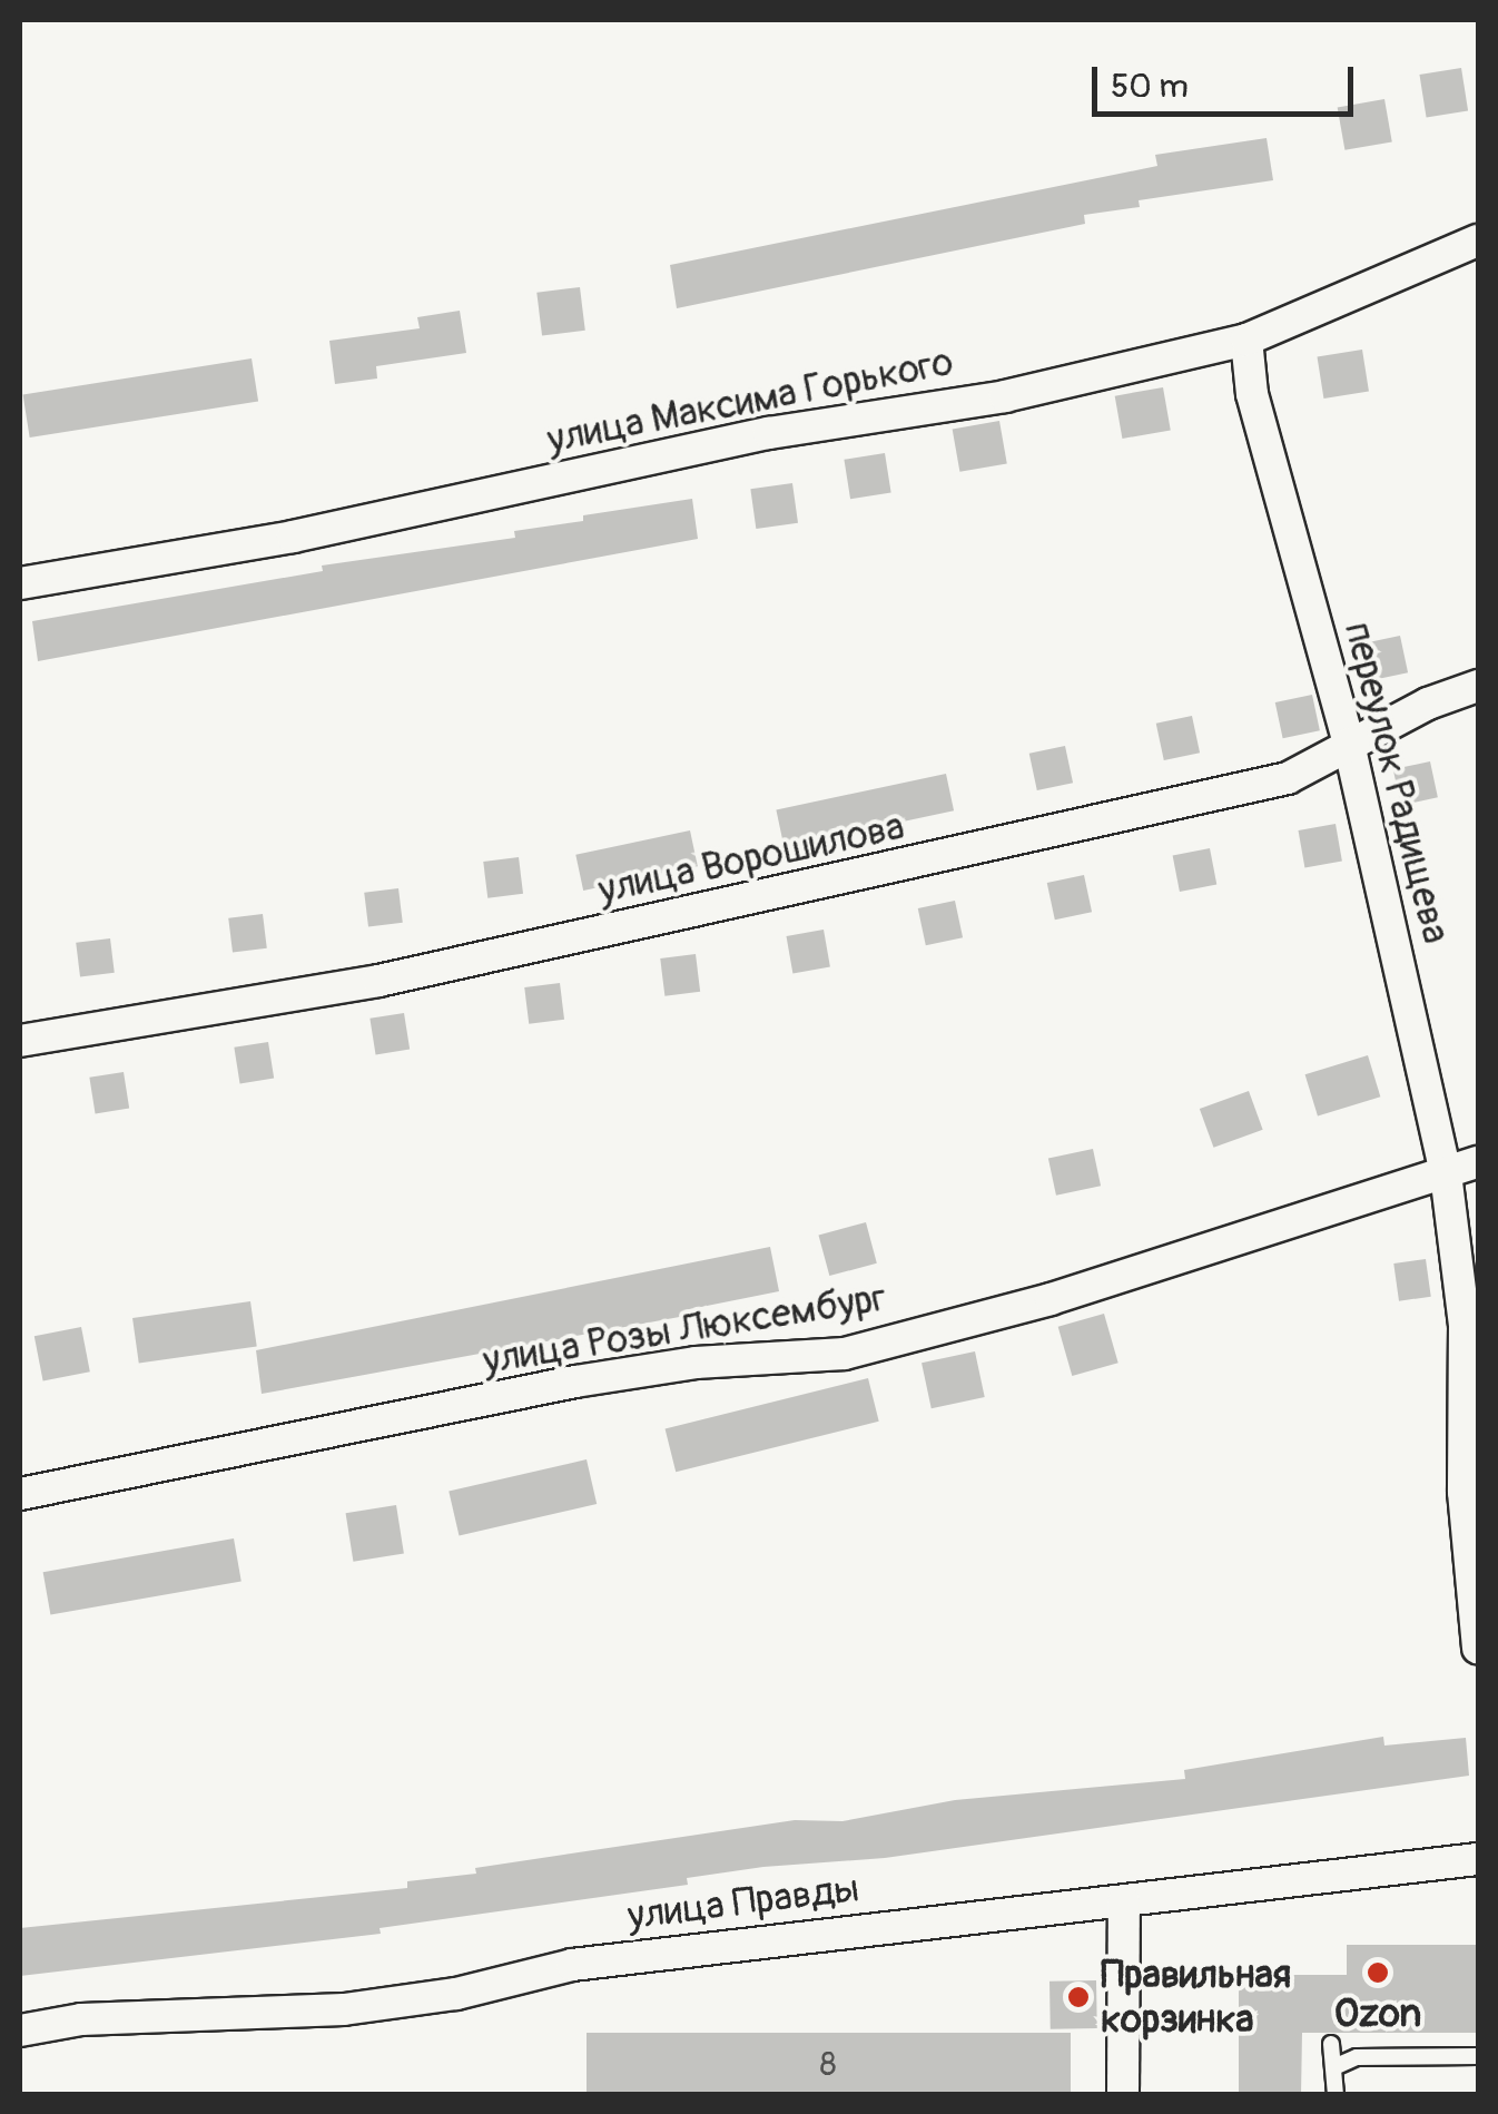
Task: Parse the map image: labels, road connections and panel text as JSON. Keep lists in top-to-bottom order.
{
  "streets": {
    "street": [
      "улица Максима Горького",
      "переулок Радищева",
      "улица Ворошилова",
      "улица Розы Люксембург",
      "улица Правды"
    ]
  },
  "crossings": [
    ["улица Максима Горького", "переулок Радищева"],
    ["переулок Радищева", "улица Ворошилова"],
    ["переулок Радищева", "улица Розы Люксембург"]
  ],
  "places": ["Ozon", "Правильная корзинка"],
  "house_numbers": ["8"],
  "scale_bar": "50 m"
}
